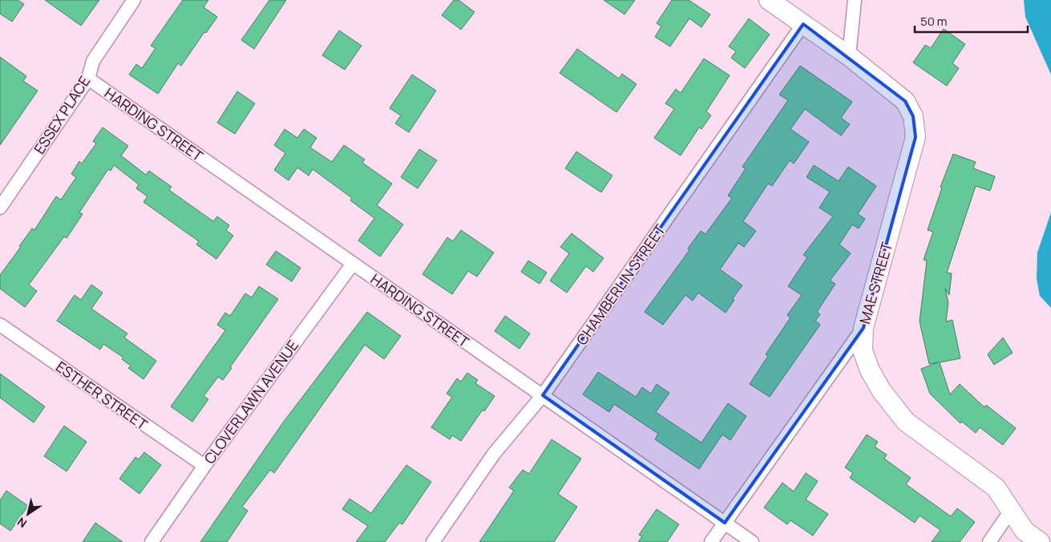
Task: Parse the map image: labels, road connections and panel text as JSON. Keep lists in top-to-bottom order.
{
  "streets": {
    "street": [
      "ESSEX PLACE",
      "HARDING STREET",
      "MAE STREET",
      "CHAMBERLIN STREET",
      "ESTHER STREET",
      "CLOVERLAWN AVENUE"
    ]
  },
  "crossings": [
    ["ESSEX PLACE", "HARDING STREET"],
    ["HARDING STREET", "MAE STREET"],
    ["HARDING STREET", "CHAMBERLIN STREET"],
    ["HARDING STREET", "CLOVERLAWN AVENUE"],
    ["MAE STREET", "CHAMBERLIN STREET"],
    ["ESTHER STREET", "CLOVERLAWN AVENUE"]
  ],
  "scale_bar": "50 m",
  "north": "bottom left"
}
